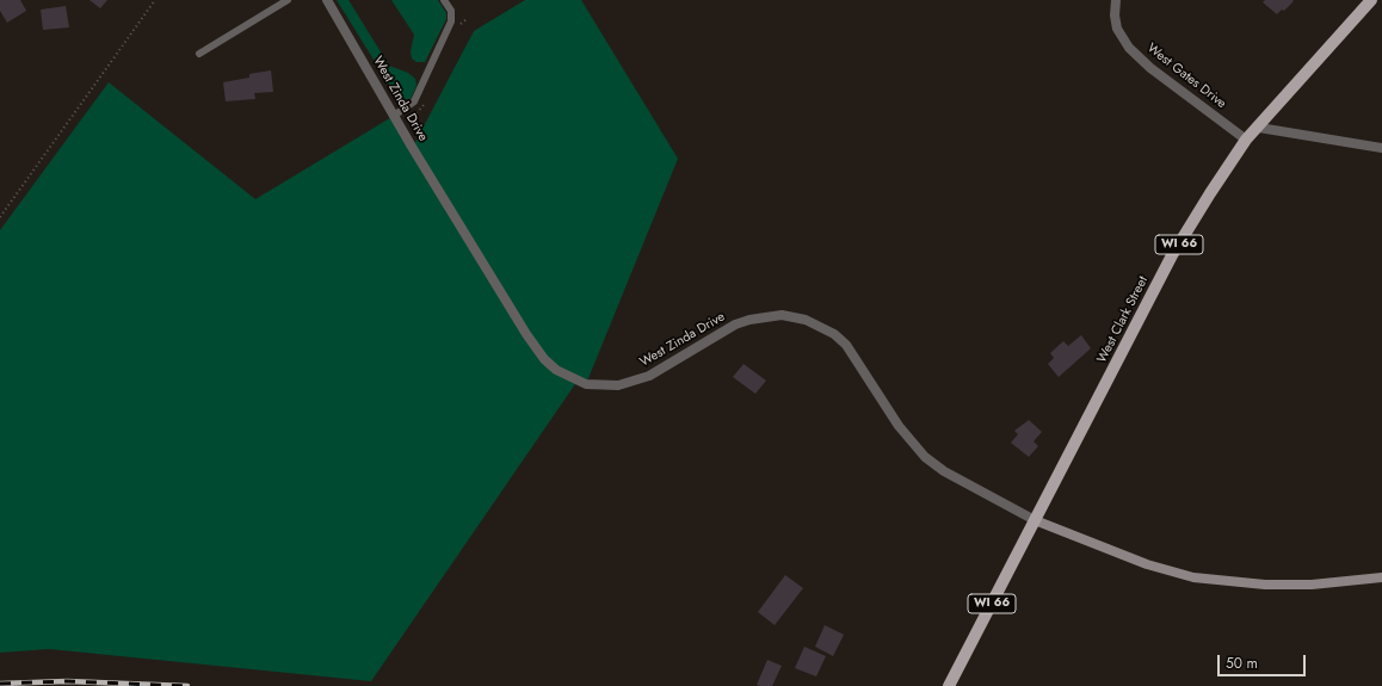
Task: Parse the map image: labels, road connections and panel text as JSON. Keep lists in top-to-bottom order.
{
  "streets": {
    "main road": ["WI 66", "West Clark Street"],
    "street": ["West Gates Drive", "West Zinda Drive"]
  },
  "crossings": [
    ["West Gates Drive", "West Clark Street"],
    ["West Zinda Drive", "West Clark Street"]
  ],
  "scale_bar": "50 m"
}
